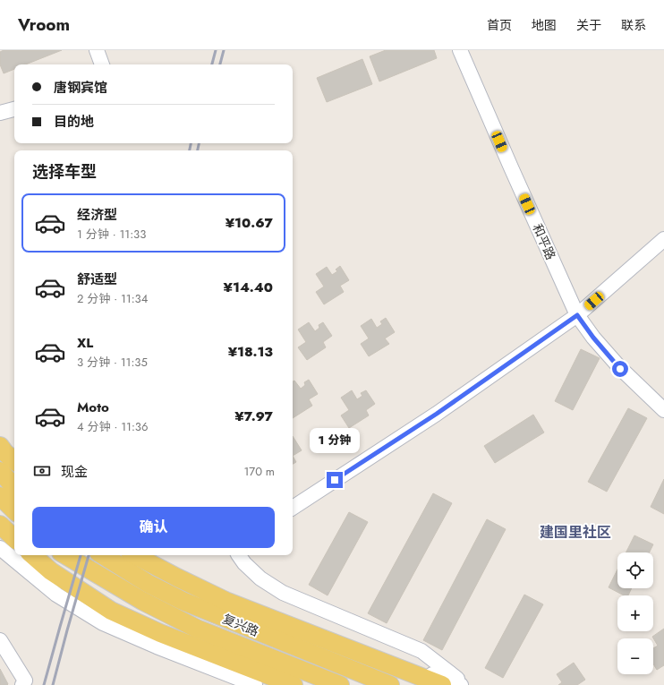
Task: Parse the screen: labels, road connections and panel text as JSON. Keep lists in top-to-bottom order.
{
  "streets": {
    "main road": ["复兴路"],
    "street": ["和平路"]
  },
  "districts": ["建国里社区"],
  "page": {
    "header": "Vroom",
    "nav": [
      "首页",
      "地图",
      "关于",
      "联系"
    ],
    "banner": ["唐钢宾馆", "目的地"],
    "heading": "选择车型",
    "list": [
      {
        "name": "经济型",
        "note": "1 分钟 · 11:33",
        "value": "¥10.67"
      },
      {
        "name": "舒适型",
        "note": "2 分钟 · 11:34",
        "value": "¥14.40"
      },
      {
        "name": "XL",
        "note": "3 分钟 · 11:35",
        "value": "¥18.13"
      },
      {
        "name": "Moto",
        "note": "4 分钟 · 11:36",
        "value": "¥7.97"
      }
    ],
    "bubble": "1 分钟",
    "pay": ["现金", "170 m"],
    "buttons": "确认",
    "map_buttons": ["+", "−"]
  }
}
